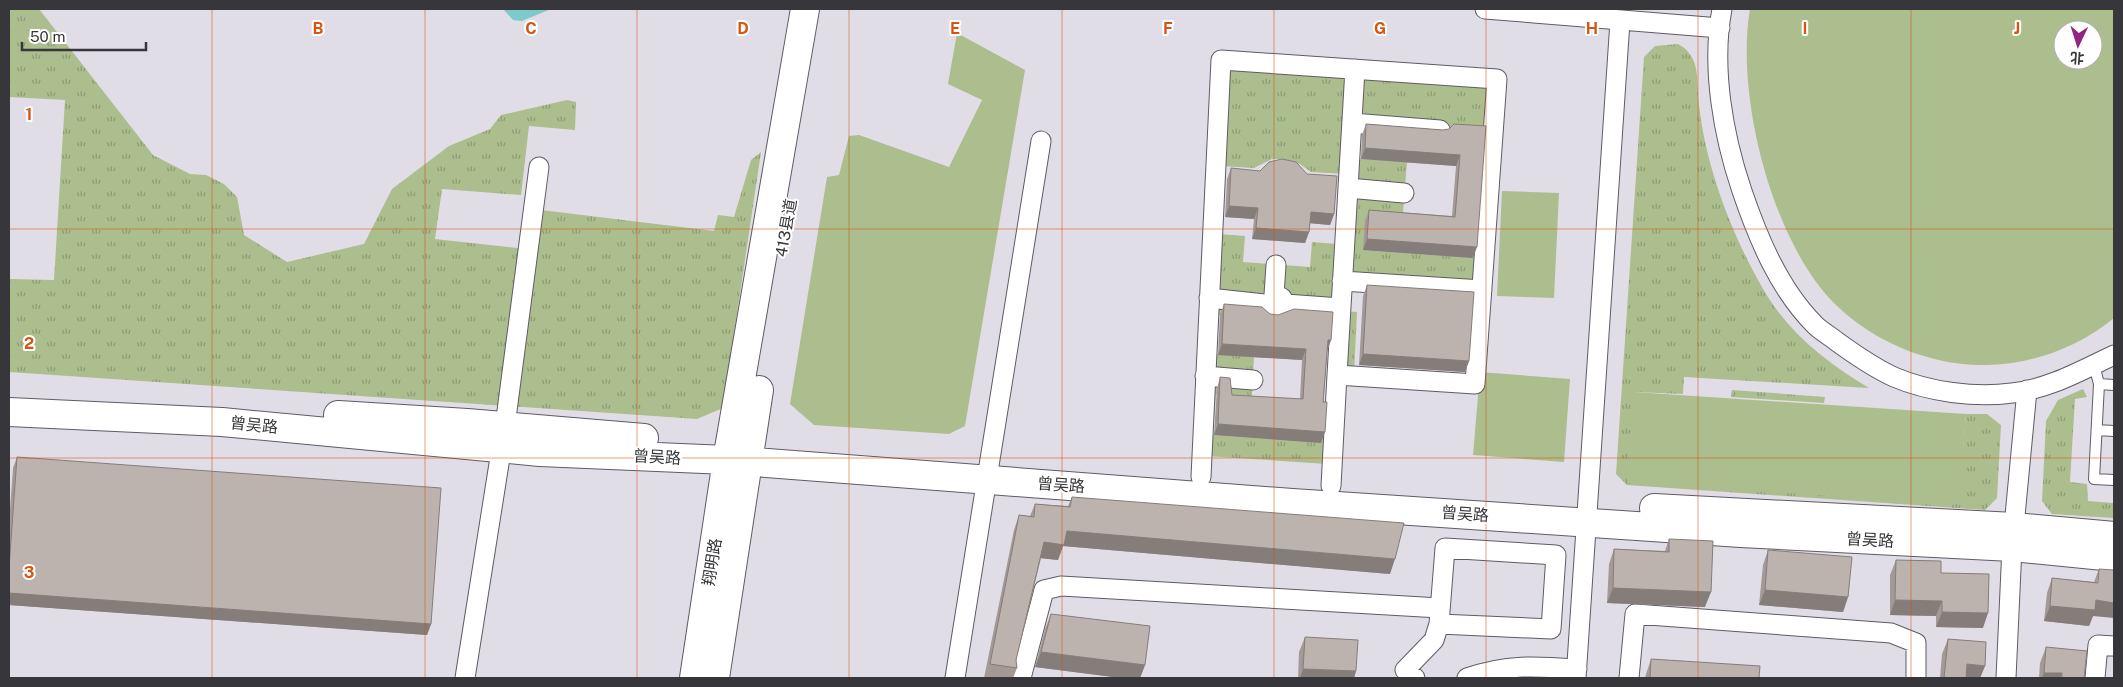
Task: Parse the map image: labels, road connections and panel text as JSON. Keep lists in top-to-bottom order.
{
  "streets": {
    "street": ["413县道", "曾吴路", "翔明路"]
  },
  "crossings": [
    ["413县道", "曾吴路"],
    ["413县道", "翔明路"],
    ["曾吴路", "翔明路"]
  ],
  "scale_bar": "50 m",
  "north": "bottom",
  "grid": {
    "columns": [
      "B",
      "C",
      "D",
      "E",
      "F",
      "G",
      "H",
      "I",
      "J"
    ],
    "rows": ["1", "2", "3"]
  }
}
